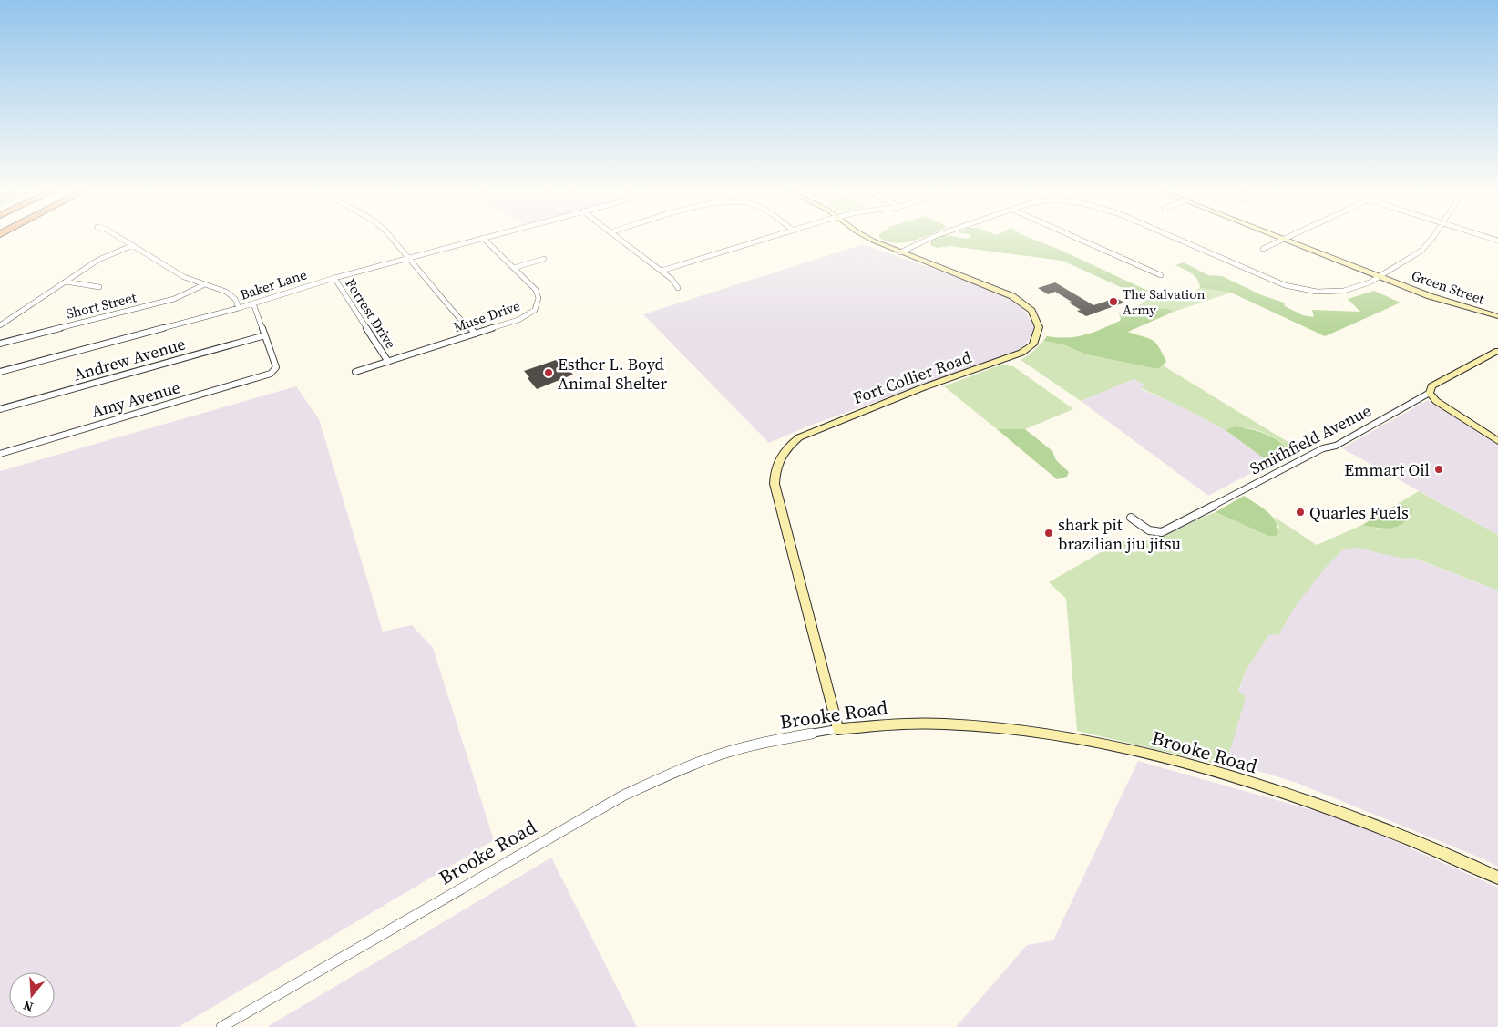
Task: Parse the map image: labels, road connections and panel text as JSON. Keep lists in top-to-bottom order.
{
  "streets": {
    "street": [
      "Baker Lane",
      "Green Street",
      "Short Street",
      "Forrest Drive",
      "Muse Drive",
      "Andrew Avenue",
      "Fort Collier Road",
      "Amy Avenue",
      "Smithfield Avenue",
      "Brooke Road"
    ]
  },
  "crossings": [
    ["Baker Lane", "Forrest Drive"],
    ["Forrest Drive", "Muse Drive"],
    ["Andrew Avenue", "Amy Avenue"],
    ["Fort Collier Road", "Brooke Road"]
  ],
  "places": [
    "The Salvation Army",
    "Esther L. Boyd Animal Shelter",
    "Emmart Oil",
    "Quarles Fuels",
    "shark pit brazilian jiu jitsu"
  ],
  "north": "bottom"
}
